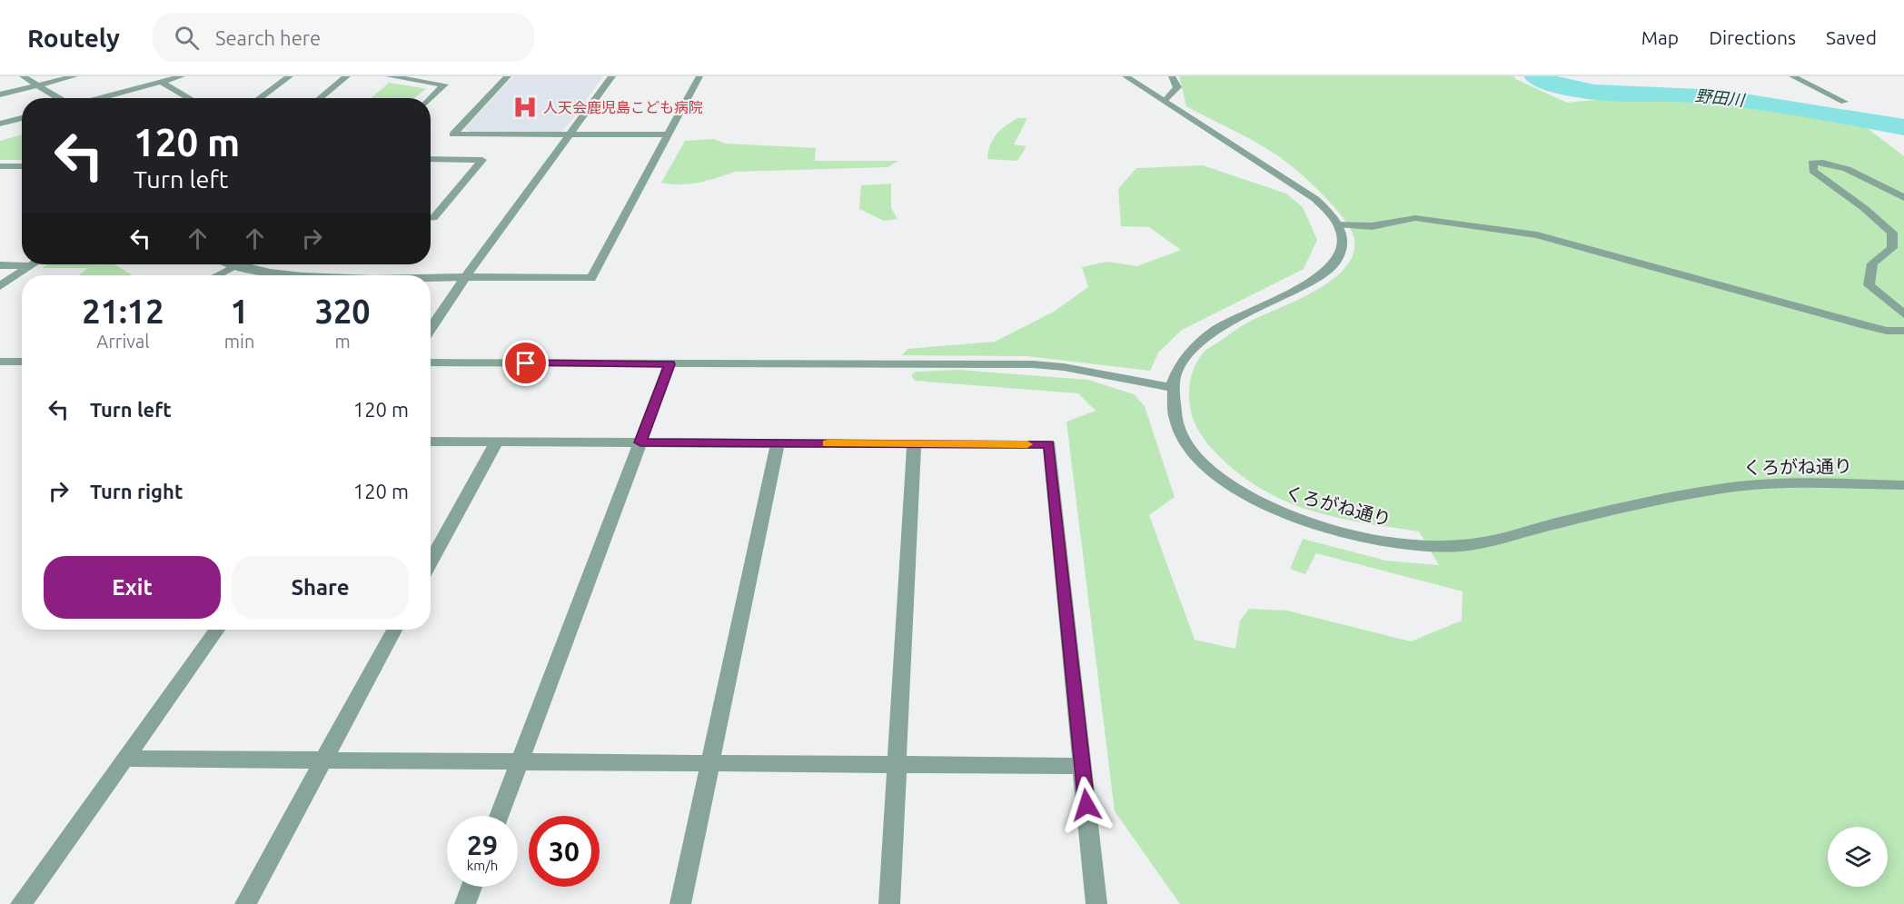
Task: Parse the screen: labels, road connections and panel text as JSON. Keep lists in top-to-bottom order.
{
  "streets": {
    "street": ["くろがね通り"]
  },
  "water": ["野田川"],
  "places": {
    "hospital": ["人天会鹿児島こども病院"]
  },
  "page": {
    "header": "Routely",
    "search": "Search here",
    "nav": ["Map", "Directions", "Saved"],
    "turn": ["120 m", "Turn left"],
    "eta": [
      "21:12",
      "Arrival",
      "1",
      "min",
      "320",
      "m"
    ],
    "list": [
      {
        "name": "Turn left",
        "value": "120 m"
      },
      {
        "name": "Turn right",
        "value": "120 m"
      }
    ],
    "buttons": ["Exit", "Share"],
    "speed": "29 km/h",
    "limit": "30"
  }
}
